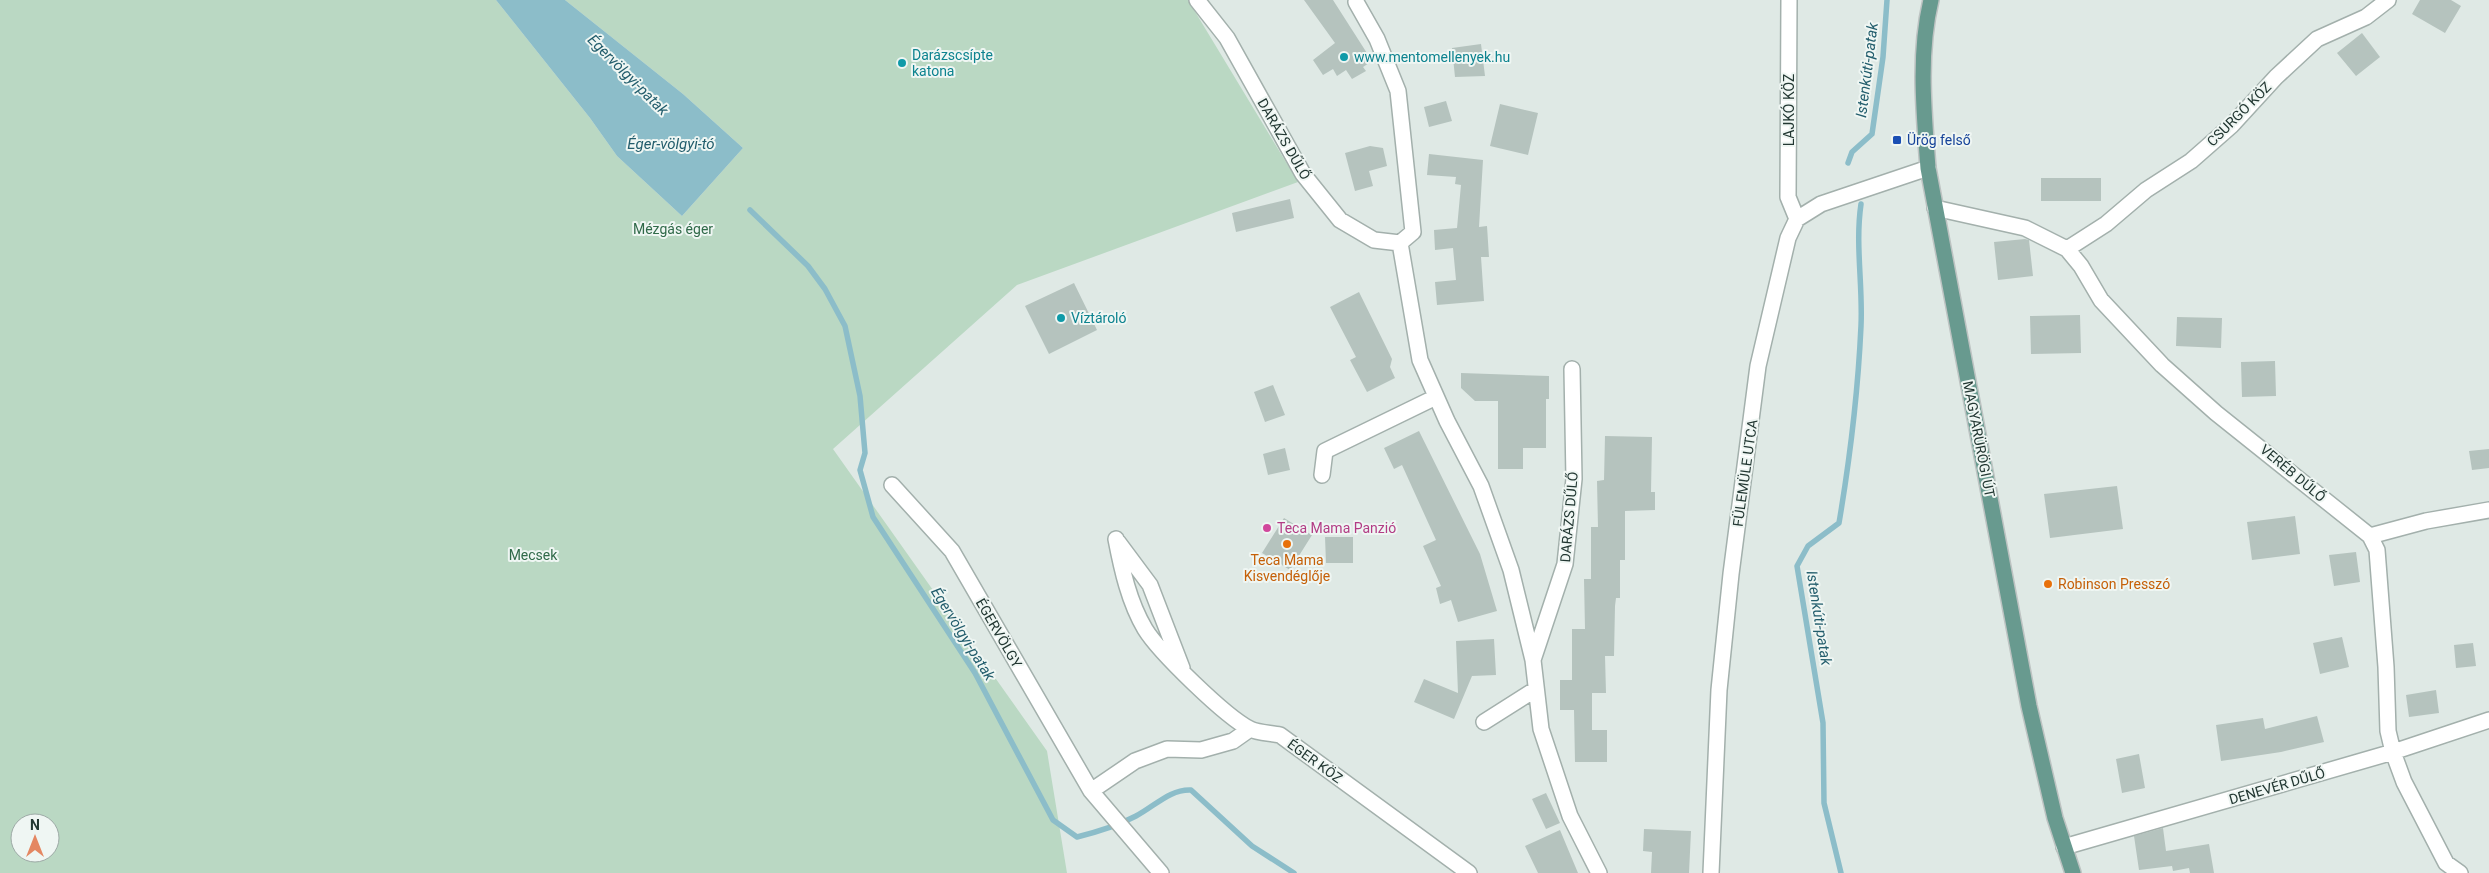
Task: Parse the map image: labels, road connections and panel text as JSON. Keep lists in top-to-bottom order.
{
  "streets": {
    "main road": ["MAGYARÜRÖGI ÚT"],
    "street": [
      "LAJKÓ KÖZ",
      "CSURGÓ KÖZ",
      "DARÁZS DŰLŐ",
      "FÜLEMÜLE UTCA",
      "VERÉB DŰLŐ",
      "ÉGERVÖLGY",
      "ÉGER KÖZ",
      "DENEVÉR DŰLŐ"
    ]
  },
  "crossings": [
    ["LAJKÓ KÖZ", "FÜLEMÜLE UTCA"],
    ["CSURGÓ KÖZ", "VERÉB DŰLŐ"],
    ["MAGYARÜRÖGI ÚT", "VERÉB DŰLŐ"],
    ["MAGYARÜRÖGI ÚT", "DENEVÉR DŰLŐ"]
  ],
  "water": ["Istenkúti-patak", "Égervölgyi-patak", "Éger-völgyi-tó"],
  "parks": ["Mézgás éger", "Mecsek"],
  "places": {
    "other": [
      "www.mentomellenyek.hu",
      "Darázscsípte katona",
      "Víztároló",
      "Teca Mama Panzió",
      "Teca Mama Kisvendéglője",
      "Robinson Presszó"
    ],
    "transit": ["Ürög felső"]
  },
  "north": "top"
}
